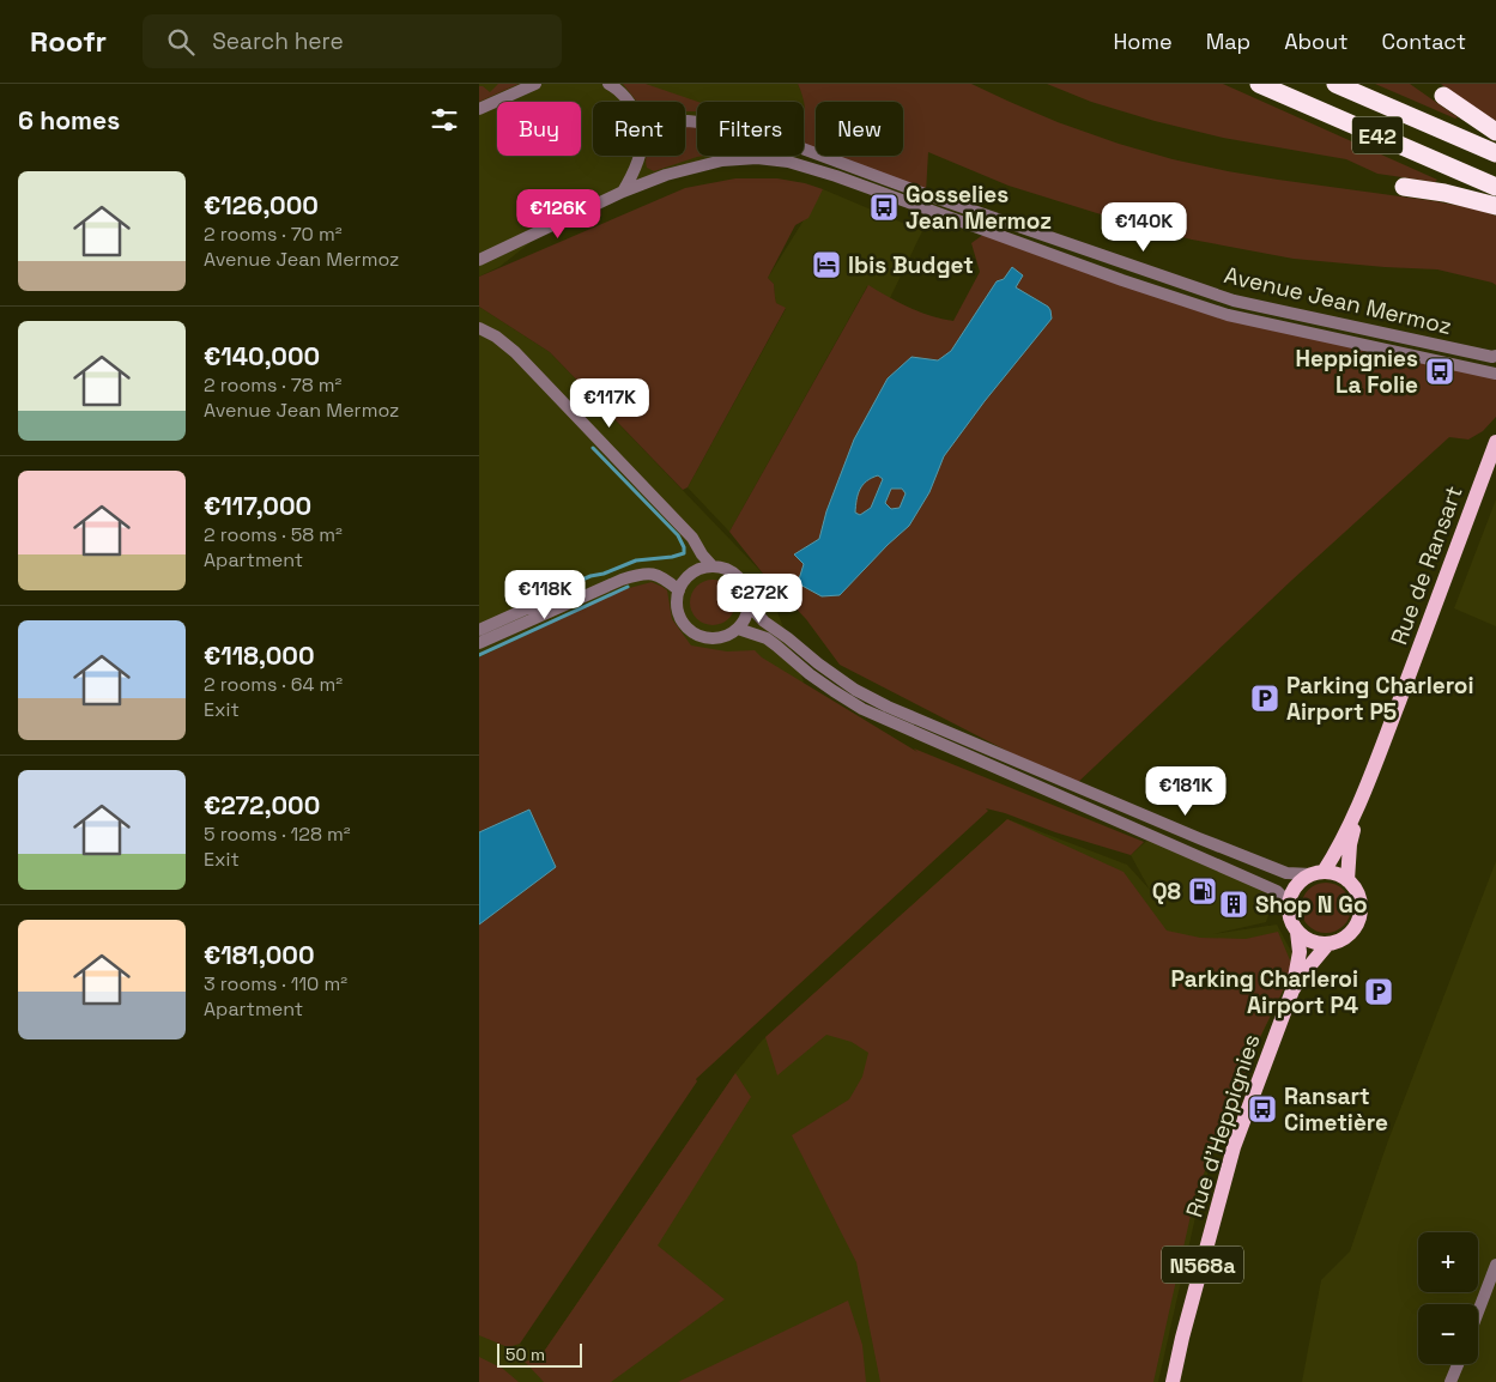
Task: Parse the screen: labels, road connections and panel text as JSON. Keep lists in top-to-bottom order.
{
  "streets": {
    "highway": ["E42"],
    "main road": ["Rue de Ransart", "Rue d'Heppignies", "N568a"],
    "street": ["Avenue Jean Mermoz"]
  },
  "crossings": [
    ["Rue de Ransart", "Rue d'Heppignies"],
    ["Rue de Ransart", "N568a"],
    ["Rue d'Heppignies", "N568a"]
  ],
  "places": {
    "bus stop": ["Gosselies Jean Mermoz", "Heppignies La Folie", "Ransart Cimetière"],
    "hotel": ["Ibis Budget"],
    "parking": ["Parking Charleroi Airport P5", "Parking Charleroi Airport P4"],
    "fuel station": ["Q8"],
    "building": ["Shop N Go"]
  },
  "scale_bar": "50 m",
  "page": {
    "header": "Roofr",
    "search": "Search here",
    "nav": [
      "Home",
      "Map",
      "About",
      "Contact"
    ],
    "heading": "6 homes",
    "chip": [
      "Buy",
      "Rent",
      "Filters",
      "New"
    ],
    "list": [
      {
        "name": "€126,000",
        "note": "2 rooms · 70 m² · Avenue Jean Mermoz"
      },
      {
        "name": "€140,000",
        "note": "2 rooms · 78 m² · Avenue Jean Mermoz"
      },
      {
        "name": "€117,000",
        "note": "2 rooms · 58 m² · Apartment"
      },
      {
        "name": "€118,000",
        "note": "2 rooms · 64 m² · Exit"
      },
      {
        "name": "€272,000",
        "note": "5 rooms · 128 m² · Exit"
      },
      {
        "name": "€181,000",
        "note": "3 rooms · 110 m² · Apartment"
      }
    ],
    "price": [
      "€126K",
      "€140K",
      "€117K",
      "€118K",
      "€272K",
      "€181K"
    ],
    "map_buttons": ["+", "−"],
    "scale": "50 m"
  }
}
